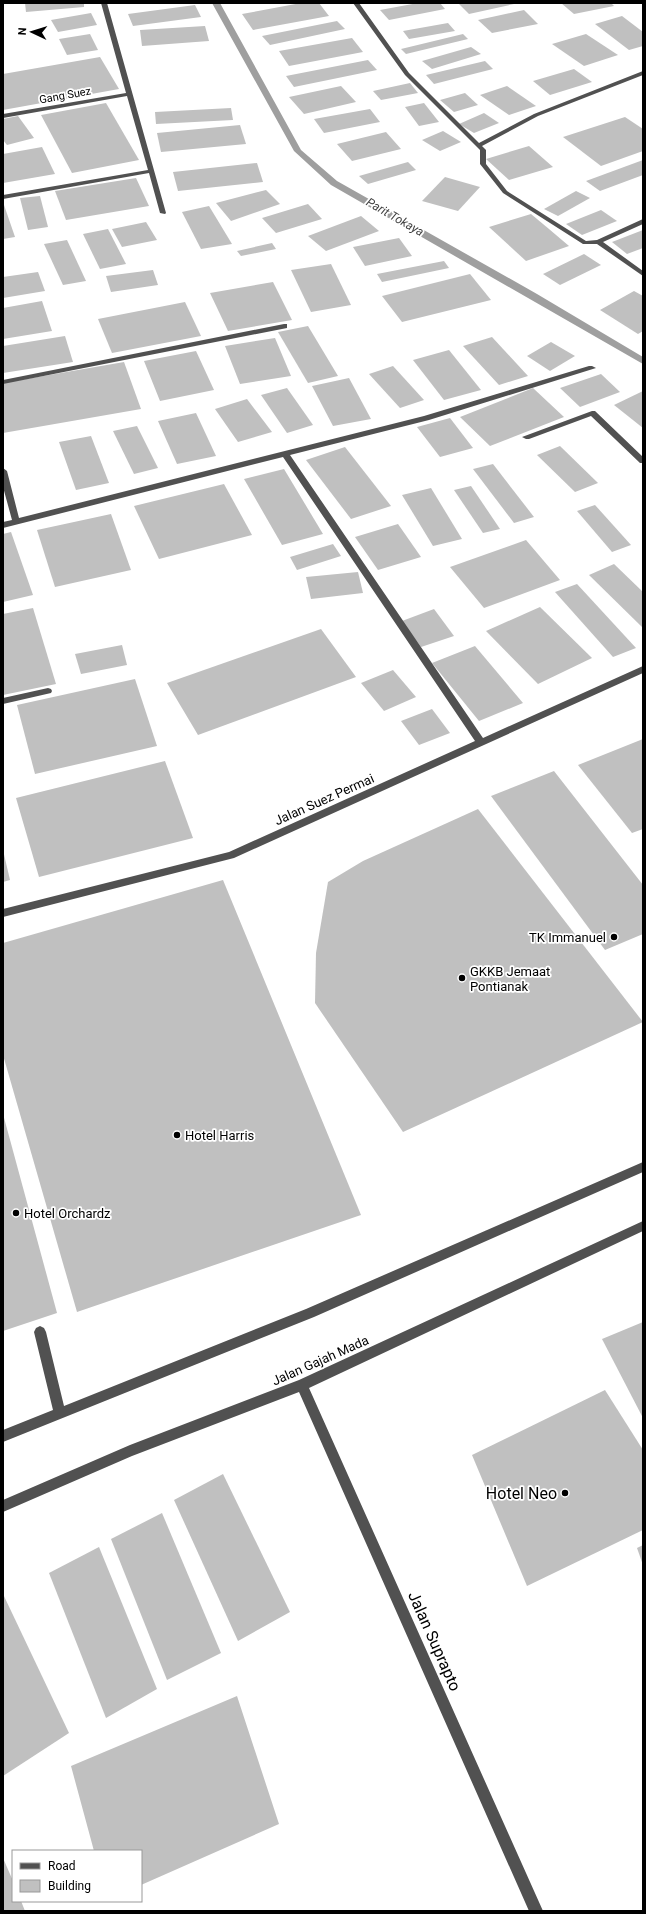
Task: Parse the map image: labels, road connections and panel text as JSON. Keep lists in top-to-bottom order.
{
  "streets": {
    "street": [
      "Gang Suez",
      "Jalan Suez Permai",
      "Jalan Gajah Mada",
      "Jalan Suprapto"
    ]
  },
  "crossings": [
    ["Jalan Gajah Mada", "Jalan Suprapto"]
  ],
  "water": ["Parit Tokaya"],
  "places": [
    "TK Immanuel",
    "GKKB Jemaat Pontianak",
    "Hotel Harris",
    "Hotel Orchardz",
    "Hotel Neo"
  ],
  "legend": ["Road", "Building"],
  "north": "left"
}
